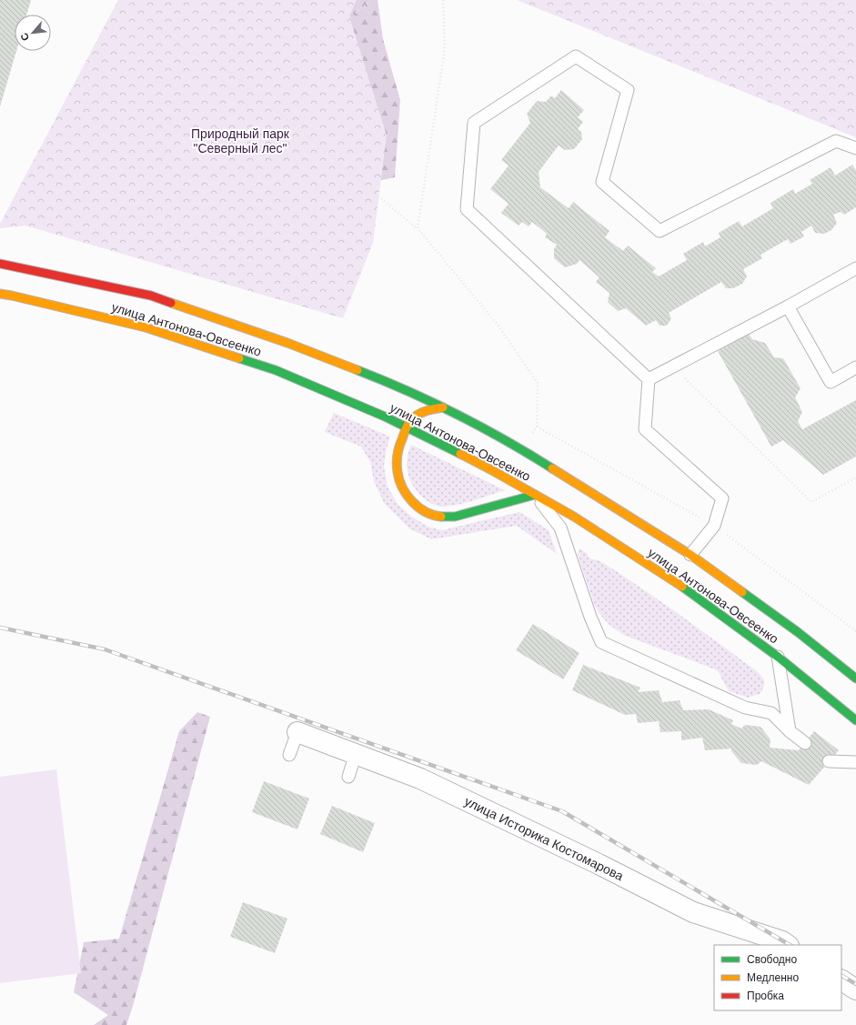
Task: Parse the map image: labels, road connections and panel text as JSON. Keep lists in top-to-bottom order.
{
  "streets": {
    "highway": ["улица Антонова-Овсеенко"],
    "street": ["улица Историка Костомарова"]
  },
  "parks": ["Природный парк \"Северный лес\""],
  "legend": ["Свободно", "Медленно", "Пробка"],
  "north": "bottom left"
}
